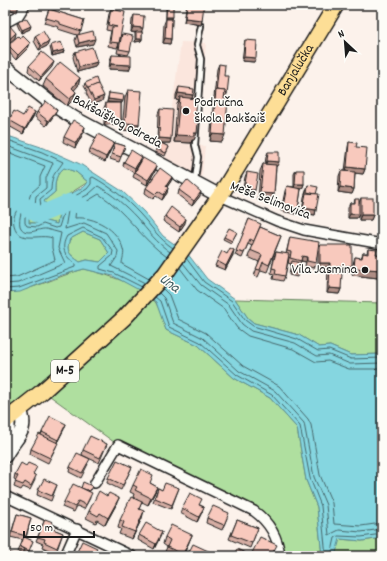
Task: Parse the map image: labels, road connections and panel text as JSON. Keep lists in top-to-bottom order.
{
  "streets": {
    "main road": ["Banjalučka", "M-5"],
    "street": ["Bakšaiškog odreda", "Meše Selimovića"]
  },
  "crossings": [
    ["Banjalučka", "Bakšaiškog odreda"],
    ["Banjalučka", "Meše Selimovića"],
    ["Banjalučka", "M-5"],
    ["Bakšaiškog odreda", "Meše Selimovića"]
  ],
  "water": ["Una"],
  "places": ["Područna škola Bakšaiš", "Vila Jasmina"],
  "scale_bar": "50 m",
  "north": "top left"
}
